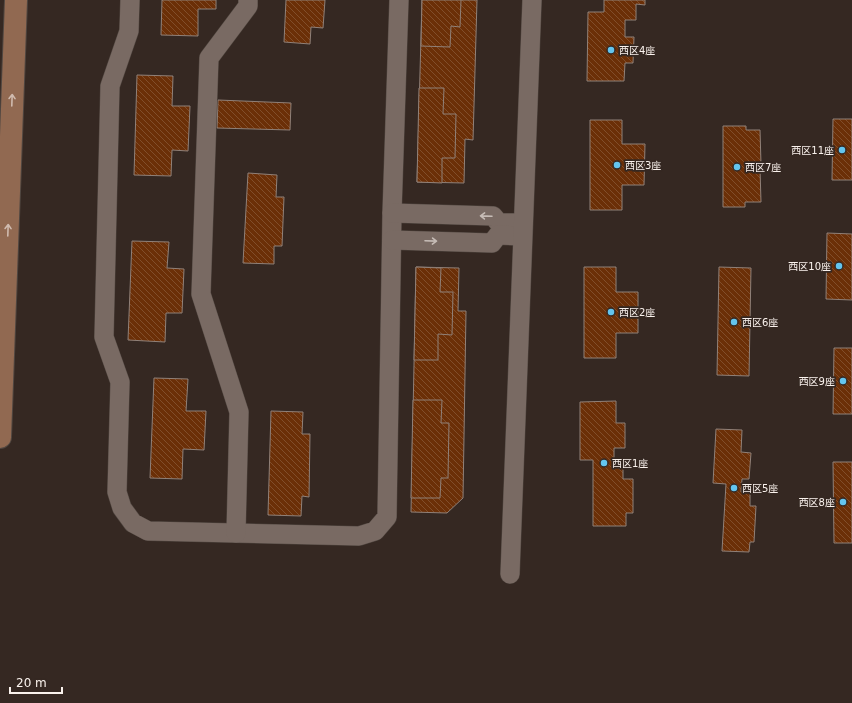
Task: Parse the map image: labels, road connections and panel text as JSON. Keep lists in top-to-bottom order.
{
  "places": [
    "西区4座",
    "西区11座",
    "西区3座",
    "西区7座",
    "西区10座",
    "西区2座",
    "西区6座",
    "西区9座",
    "西区1座",
    "西区5座",
    "西区8座"
  ],
  "scale_bar": "20 m"
}
